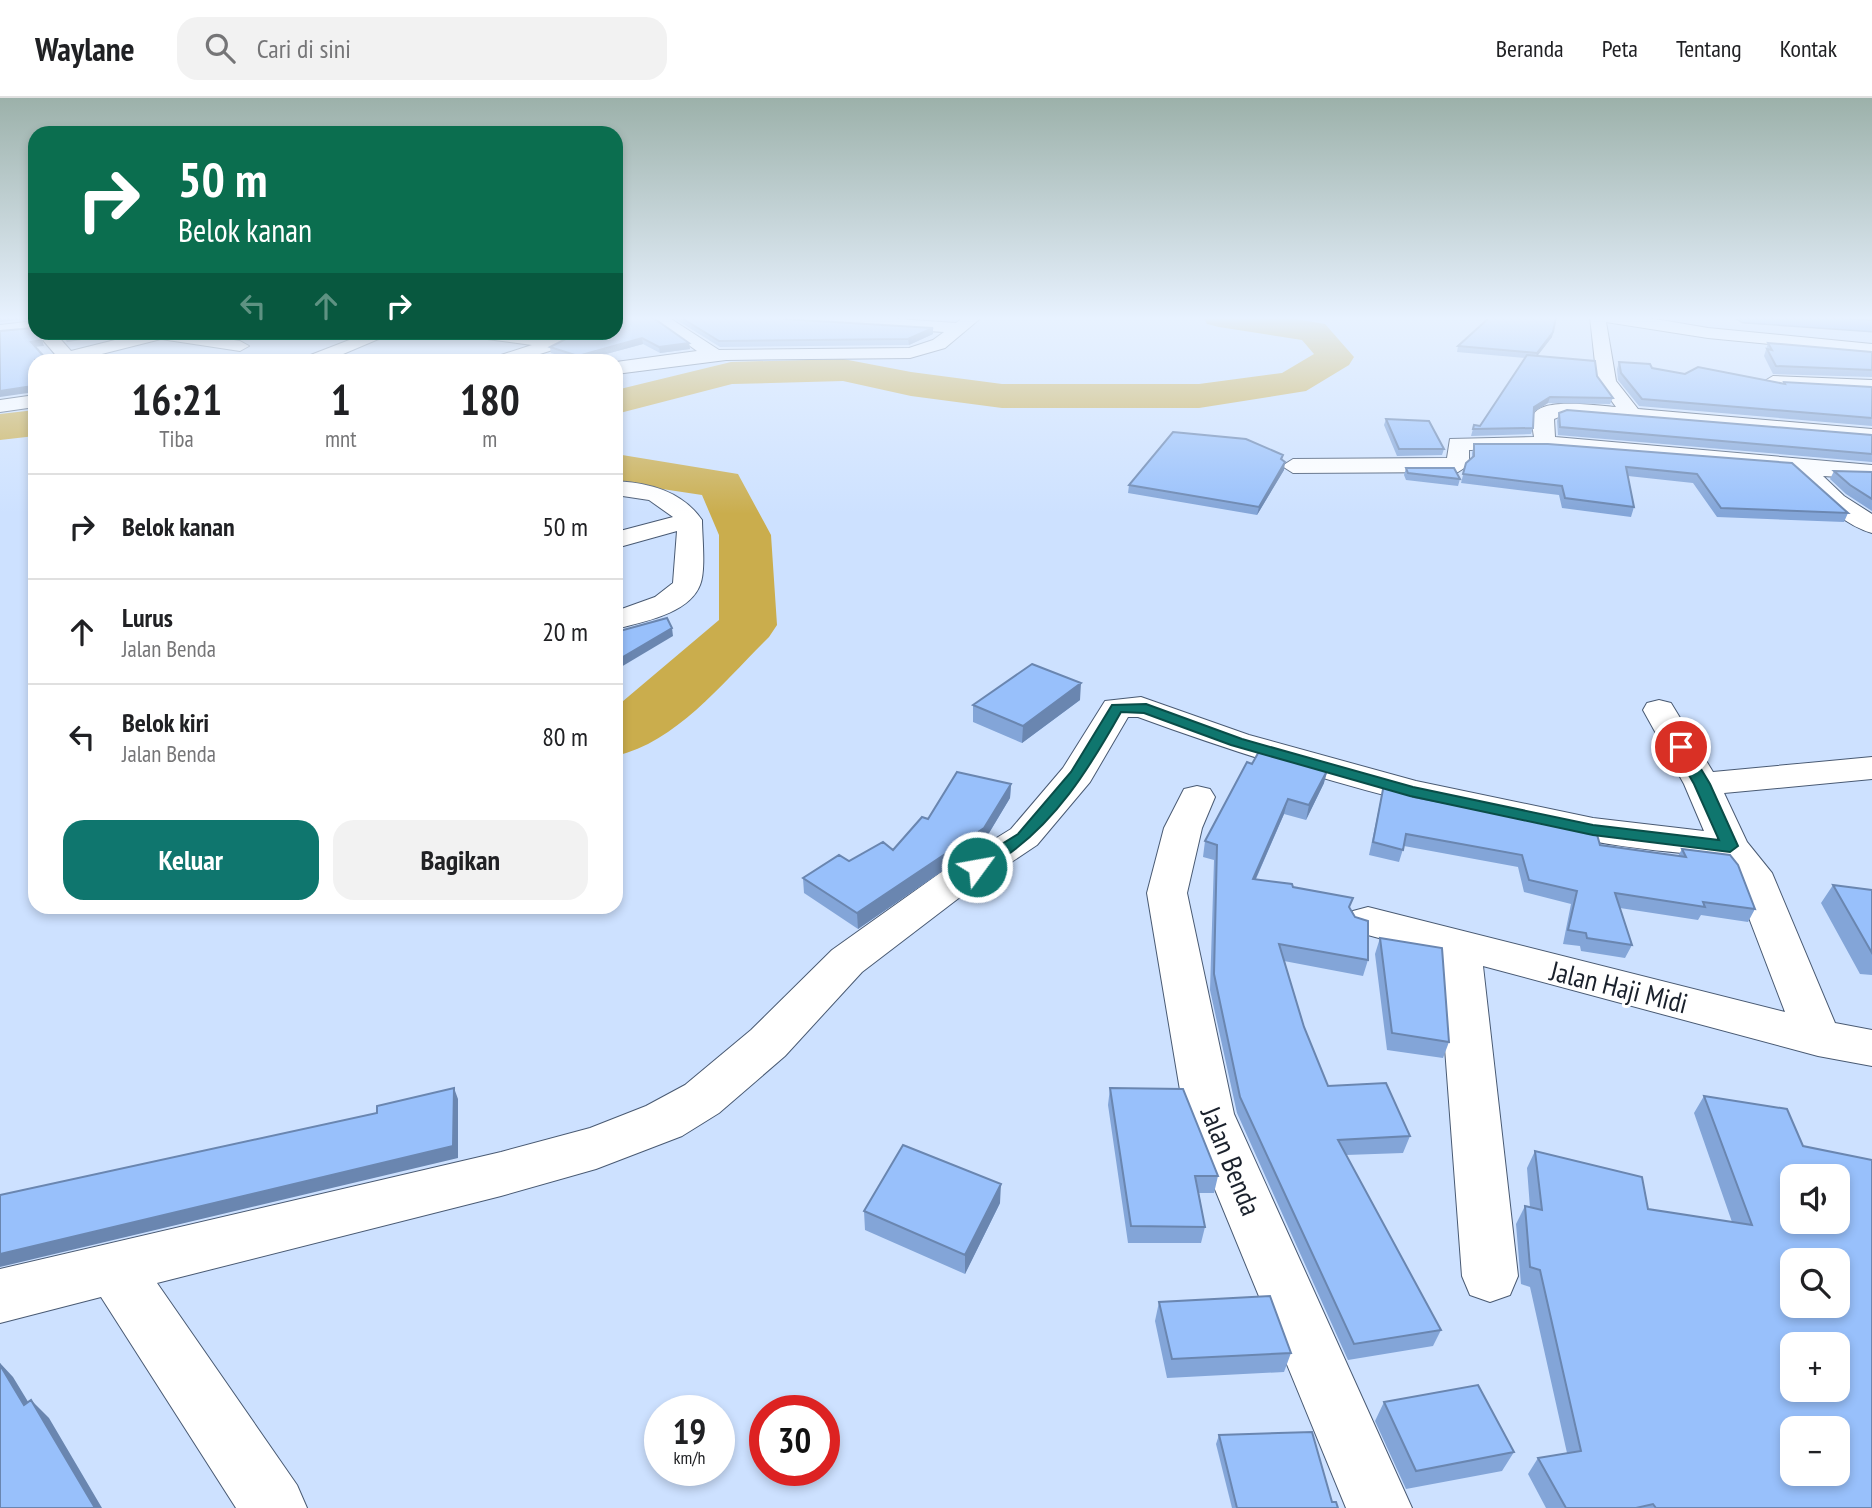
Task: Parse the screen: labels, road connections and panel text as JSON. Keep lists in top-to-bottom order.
{
  "streets": {
    "street": ["Jalan Haji Midi", "Jalan Benda"]
  },
  "page": {
    "header": "Waylane",
    "search": "Cari di sini",
    "nav": [
      "Beranda",
      "Peta",
      "Tentang",
      "Kontak"
    ],
    "turn": ["50 m", "Belok kanan"],
    "eta": [
      "16:21",
      "Tiba",
      "1",
      "mnt",
      "180",
      "m"
    ],
    "list": [
      {
        "name": "Belok kanan",
        "value": "50 m"
      },
      {
        "name": "Lurus",
        "note": "Jalan Benda",
        "value": "20 m"
      },
      {
        "name": "Belok kiri",
        "note": "Jalan Benda",
        "value": "80 m"
      }
    ],
    "buttons": ["Keluar", "Bagikan"],
    "map_buttons": ["+", "−"],
    "speed": "19 km/h",
    "limit": "30"
  }
}
